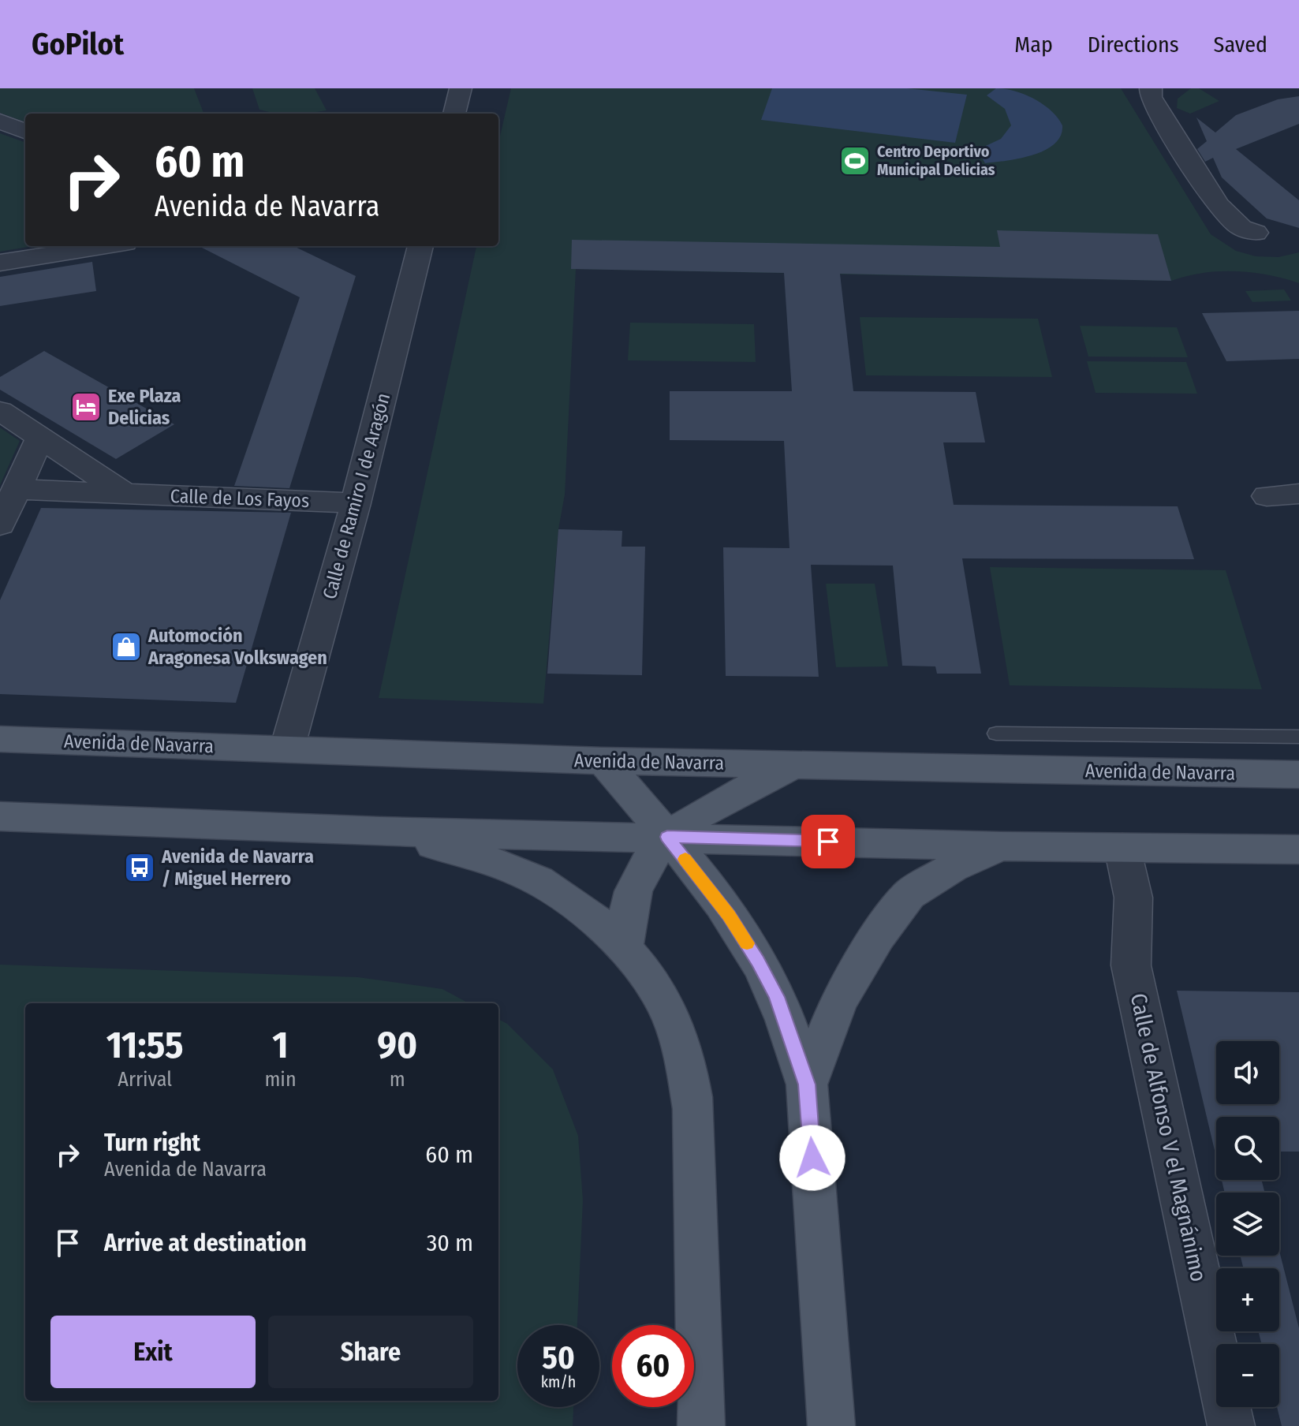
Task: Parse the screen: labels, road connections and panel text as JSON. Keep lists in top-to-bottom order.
{
  "streets": {
    "main road": ["Avenida de Navarra"],
    "street": ["Calle de Ramiro I de Aragón", "Calle de Los Fayos", "Calle de Alfonso V el Magnánimo"]
  },
  "crossings": [
    ["Calle de Ramiro I de Aragón", "Calle de Los Fayos"],
    ["Calle de Ramiro I de Aragón", "Avenida de Navarra"]
  ],
  "places": {
    "sports": ["Centro Deportivo Municipal Delicias"],
    "hotel": ["Exe Plaza Delicias"],
    "shop": ["Automoción Aragonesa Volkswagen"],
    "bus stop": ["Avenida de Navarra / Miguel Herrero"]
  },
  "page": {
    "header": "GoPilot",
    "nav": ["Map", "Directions", "Saved"],
    "turn": ["60 m", "Avenida de Navarra"],
    "eta": [
      "11:55",
      "Arrival",
      "1",
      "min",
      "90",
      "m"
    ],
    "map_buttons": ["+", "−"],
    "list": [
      {
        "name": "Turn right",
        "note": "Avenida de Navarra",
        "value": "60 m"
      },
      {
        "name": "Arrive at destination",
        "value": "30 m"
      }
    ],
    "buttons": ["Exit", "Share"],
    "speed": "50 km/h",
    "limit": "60"
  }
}
